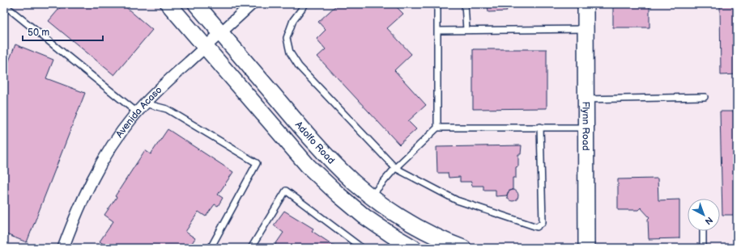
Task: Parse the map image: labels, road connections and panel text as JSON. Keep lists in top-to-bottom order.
{
  "streets": {
    "main road": ["Flynn Road", "Adolfo Road"],
    "street": ["Avenida Acaso"]
  },
  "crossings": [
    ["Avenida Acaso", "Adolfo Road"]
  ],
  "scale_bar": "50 m",
  "north": "bottom right"
}
